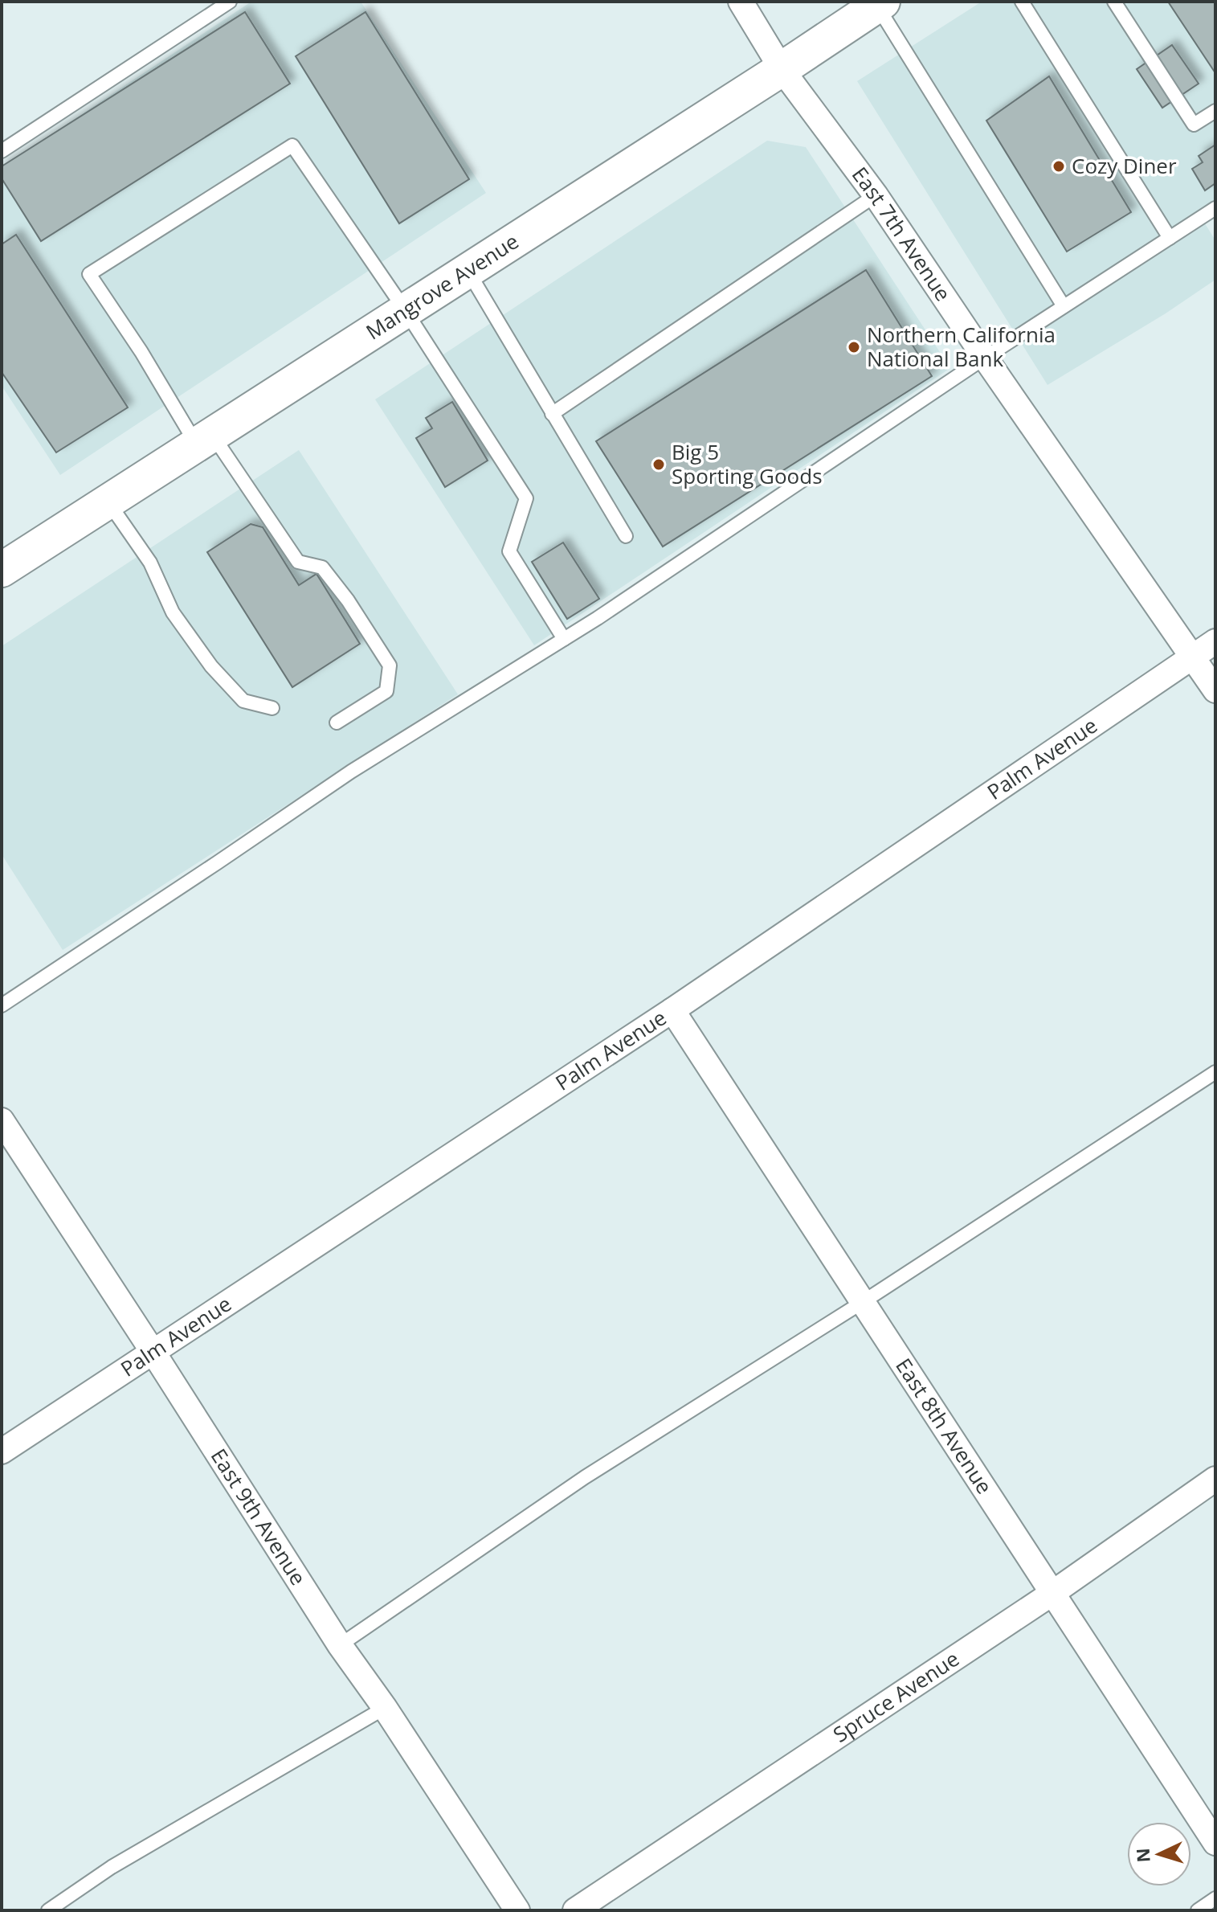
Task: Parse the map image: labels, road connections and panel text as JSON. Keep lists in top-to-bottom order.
{
  "streets": {
    "street": [
      "East 7th Avenue",
      "Mangrove Avenue",
      "Palm Avenue",
      "East 8th Avenue",
      "East 9th Avenue",
      "Spruce Avenue"
    ]
  },
  "crossings": [
    ["East 7th Avenue", "Mangrove Avenue"],
    ["East 7th Avenue", "Palm Avenue"],
    ["Palm Avenue", "East 8th Avenue"],
    ["Palm Avenue", "East 9th Avenue"],
    ["East 8th Avenue", "Spruce Avenue"]
  ],
  "places": ["Cozy Diner", "Northern California National Bank", "Big 5 Sporting Goods"],
  "north": "left"
}
